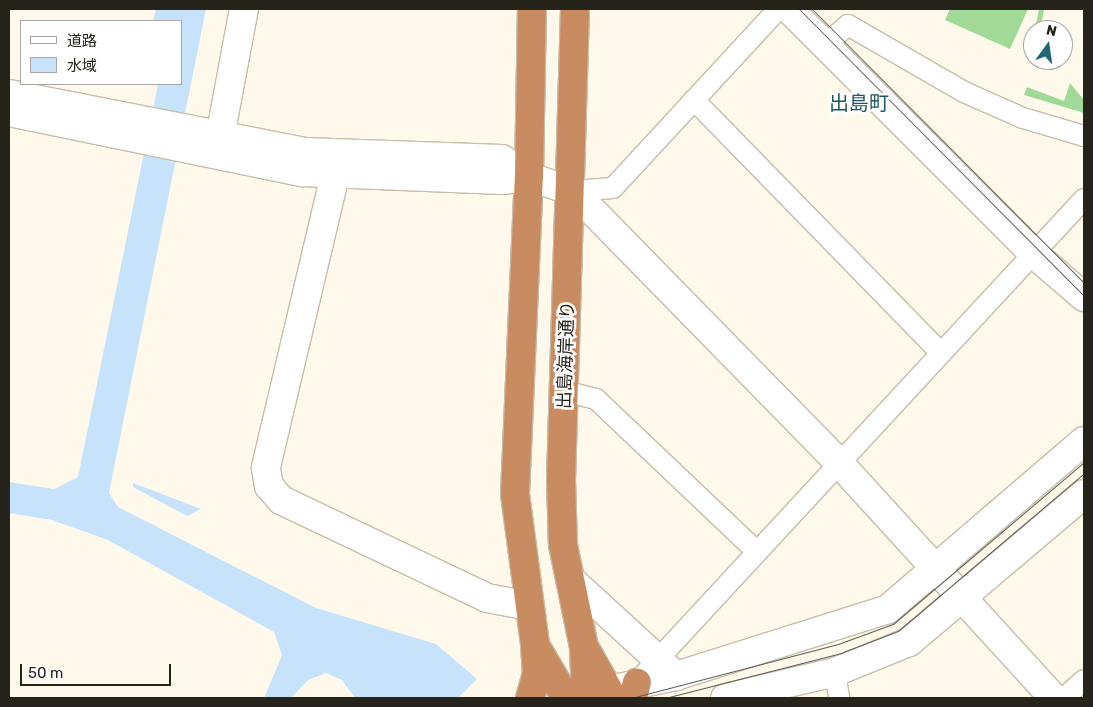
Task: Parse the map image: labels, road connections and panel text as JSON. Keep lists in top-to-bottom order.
{
  "streets": {
    "highway": ["出島海岸通り"]
  },
  "districts": ["出島町"],
  "legend": ["道路", "水域"],
  "scale_bar": "50 m",
  "north": "top"
}
